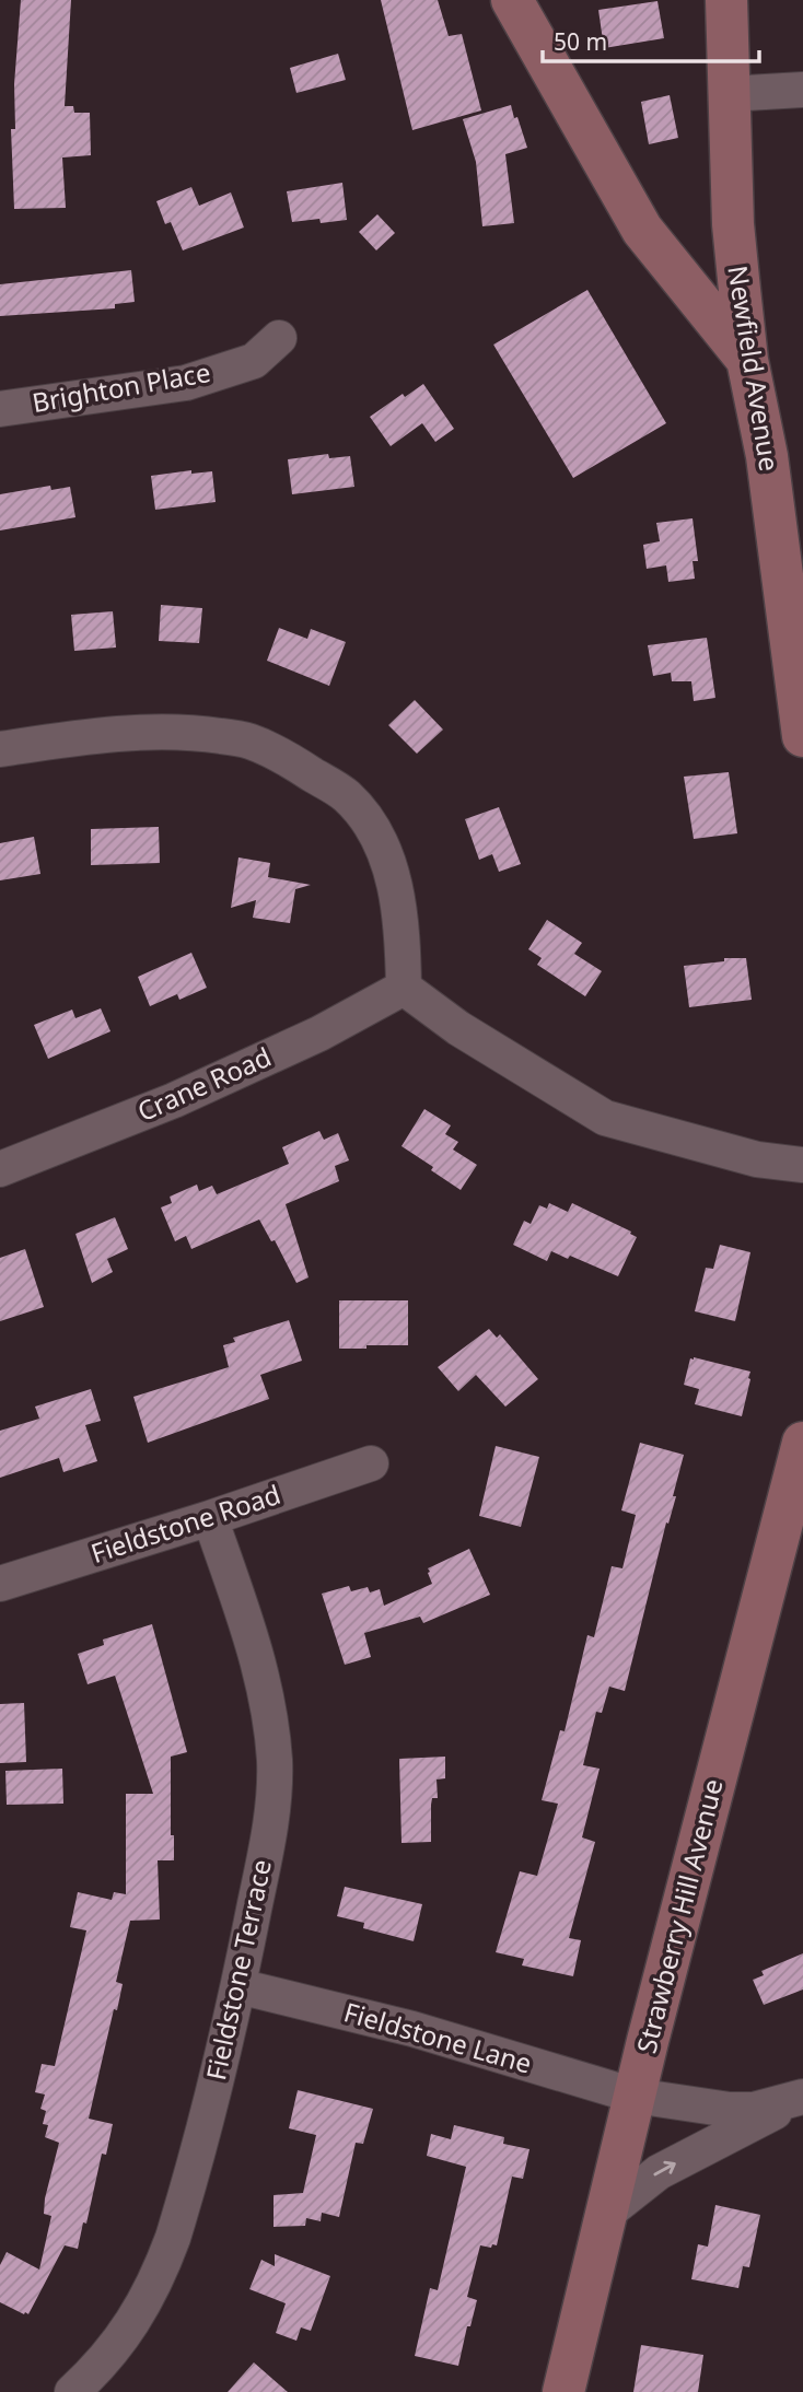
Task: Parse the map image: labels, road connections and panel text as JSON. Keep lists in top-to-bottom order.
{
  "streets": {
    "main road": ["Newfield Avenue", "Strawberry Hill Avenue"],
    "street": [
      "Brighton Place",
      "Crane Road",
      "Fieldstone Road",
      "Fieldstone Terrace",
      "Fieldstone Lane"
    ]
  },
  "crossings": [
    ["Fieldstone Road", "Fieldstone Terrace"],
    ["Strawberry Hill Avenue", "Fieldstone Lane"],
    ["Fieldstone Terrace", "Fieldstone Lane"]
  ],
  "scale_bar": "50 m"
}
